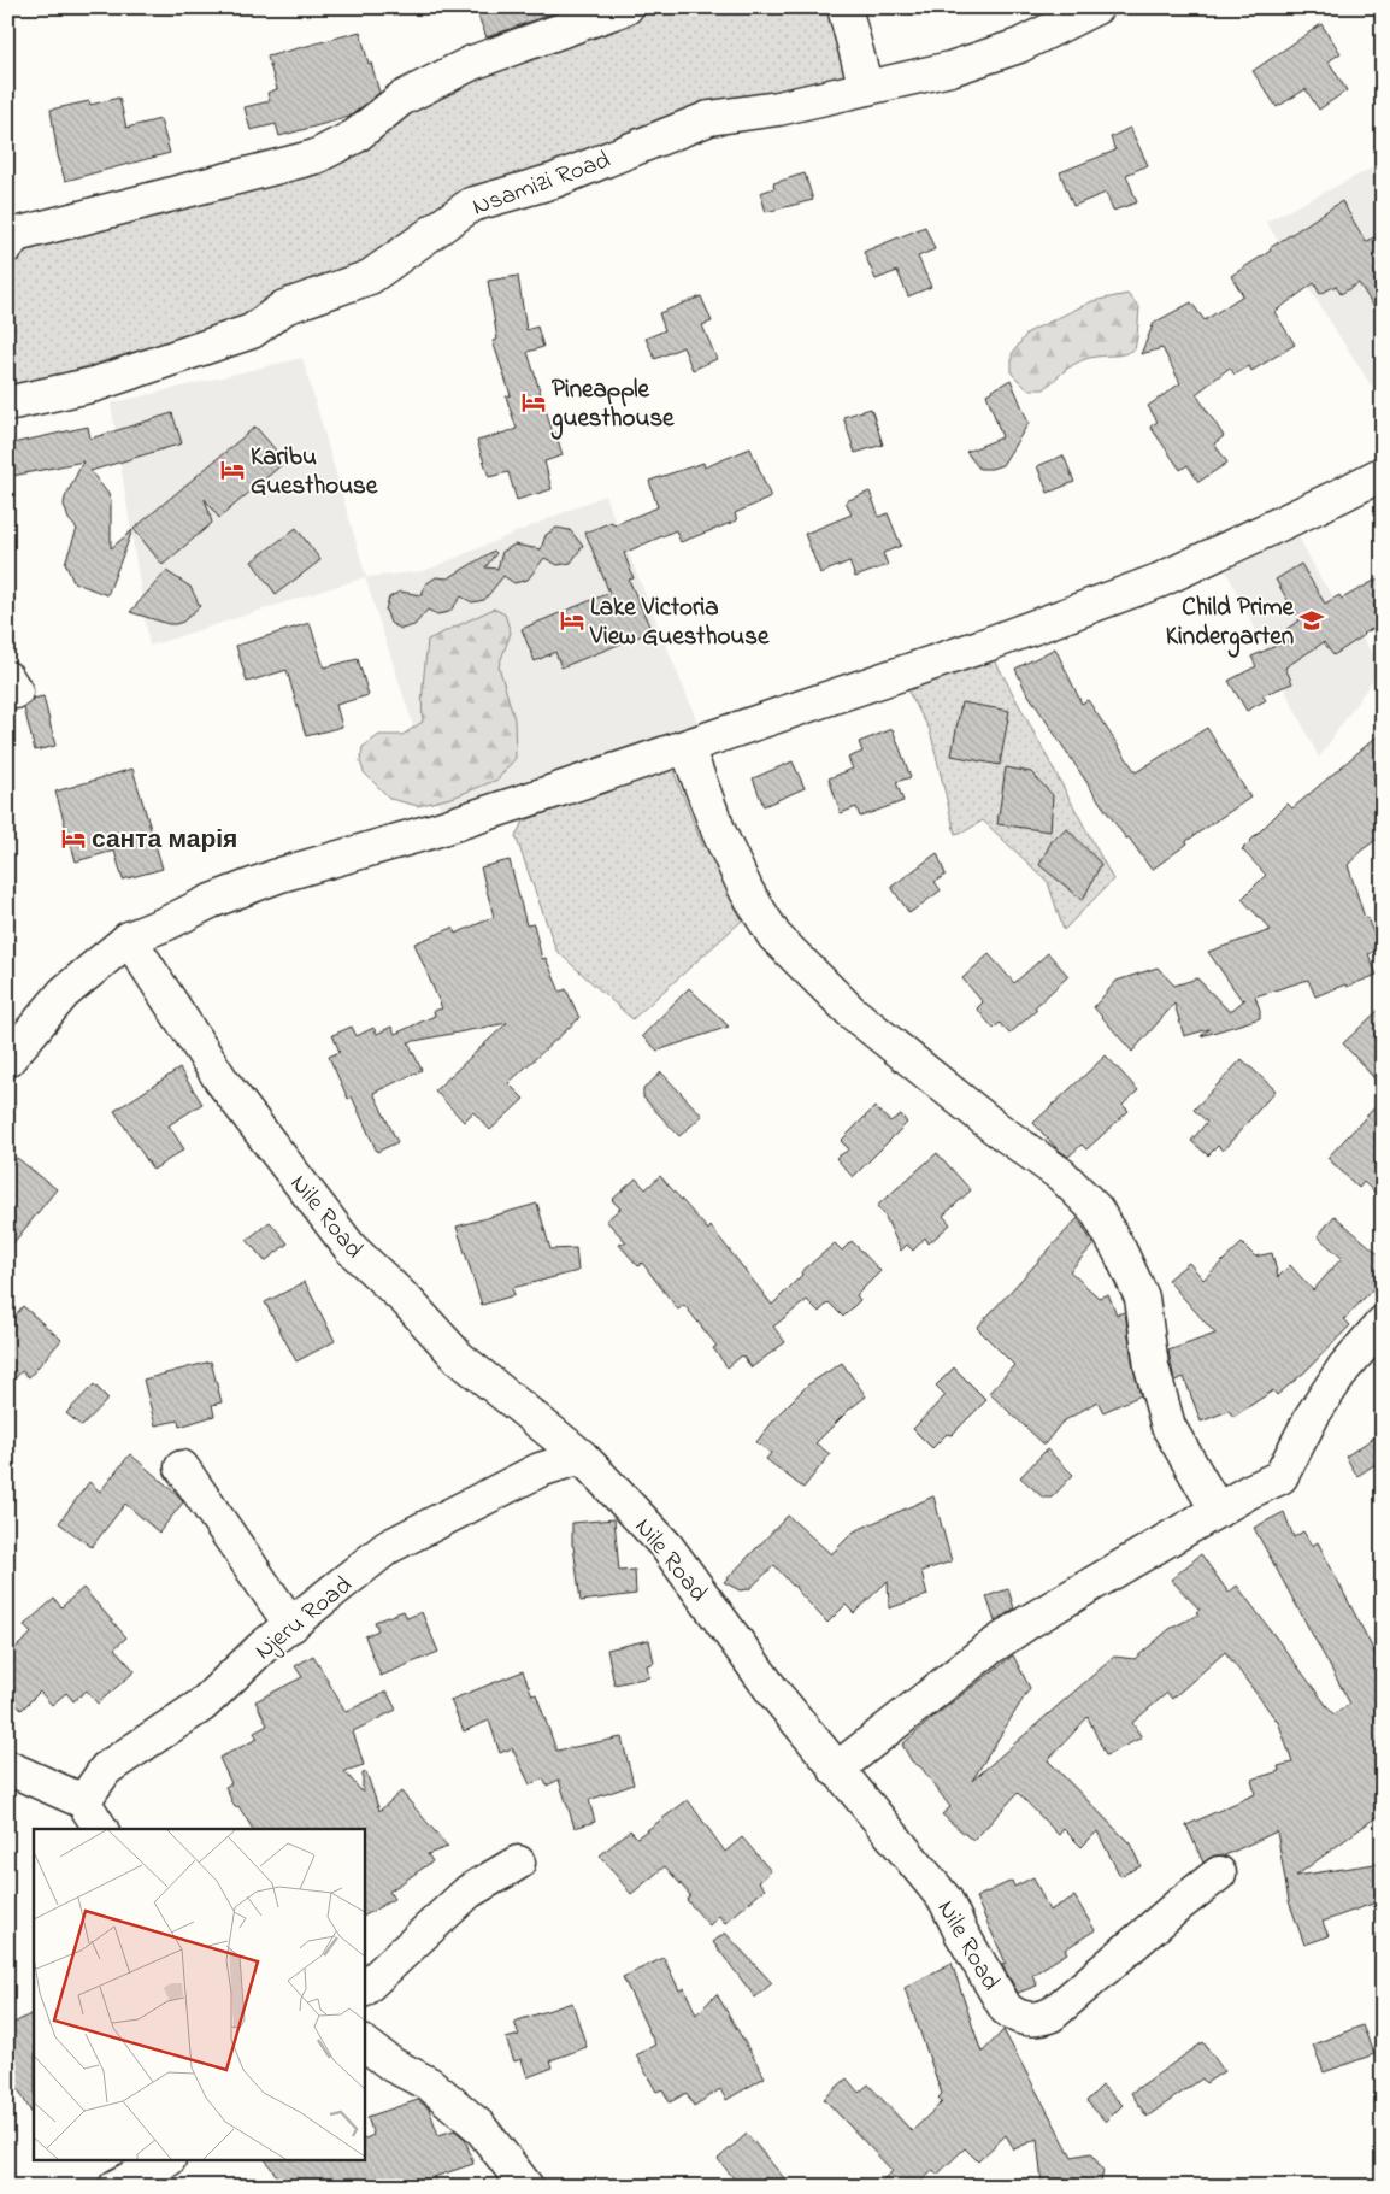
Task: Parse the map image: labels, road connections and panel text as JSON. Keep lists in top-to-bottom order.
{
  "streets": {
    "street": ["Nsamizi Road", "Nile Road", "Njeru Road"]
  },
  "crossings": [
    ["Nile Road", "Njeru Road"]
  ],
  "places": {
    "hotel": [
      "Pineapple guesthouse",
      "Karibu Guesthouse",
      "Lake Victoria View Guesthouse",
      "санта марія"
    ],
    "school or university": ["Child Prime Kindergarten"]
  }
}
